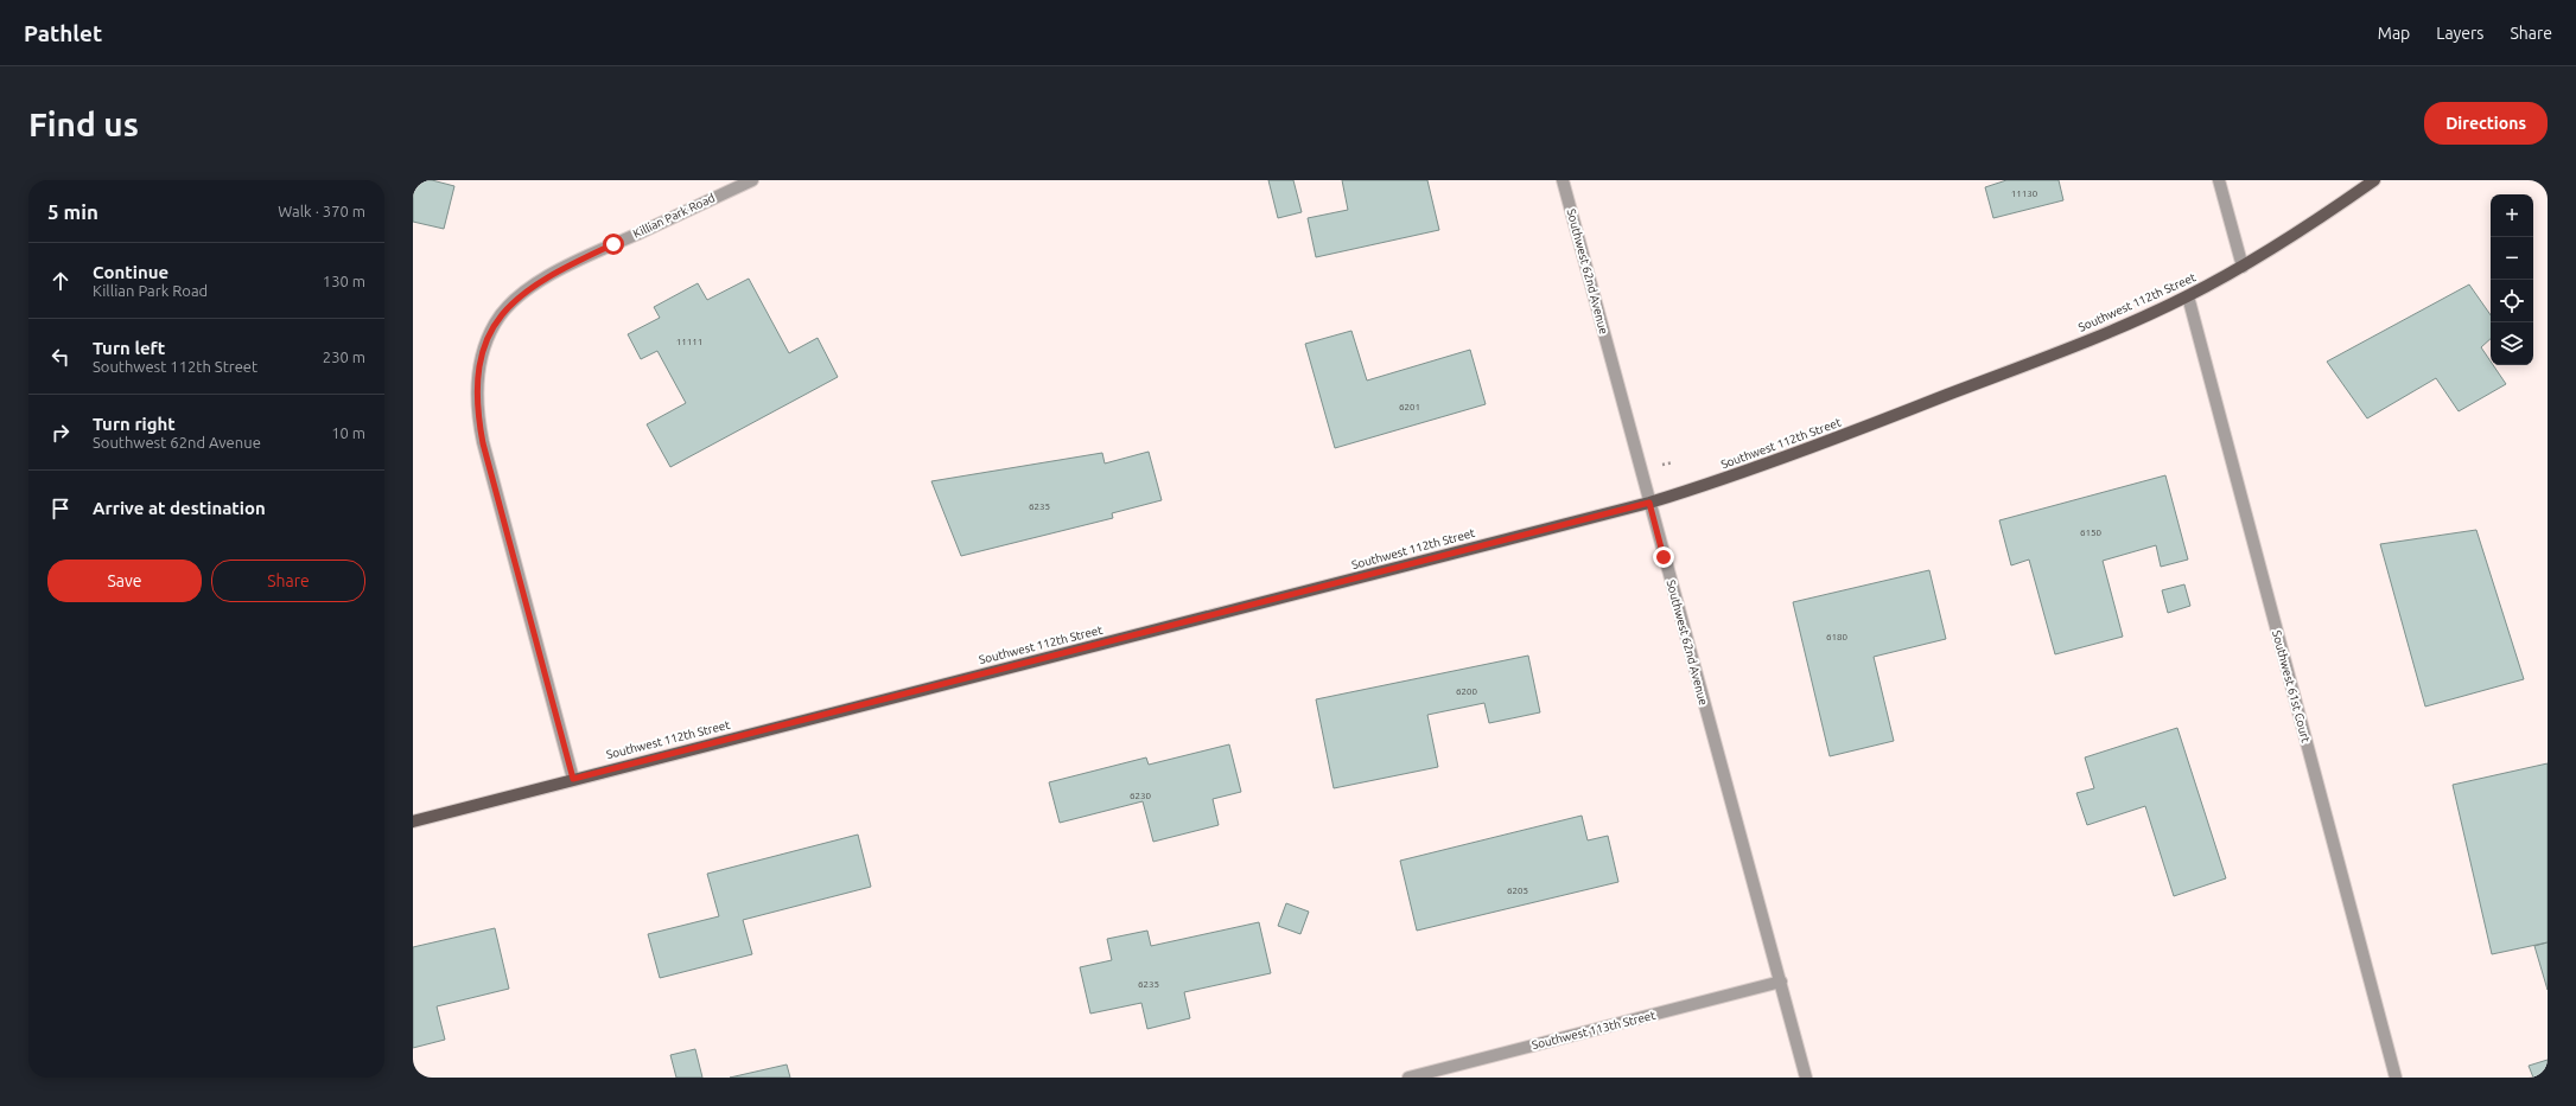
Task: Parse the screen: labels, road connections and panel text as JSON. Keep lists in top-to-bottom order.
{
  "streets": {
    "main road": ["Southwest 112th Street"],
    "street": [
      "Killian Park Road",
      "Southwest 62nd Avenue",
      "Southwest 61st Court",
      "Southwest 113th Street"
    ]
  },
  "crossings": [
    ["Killian Park Road", "Southwest 112th Street"],
    ["Southwest 62nd Avenue", "Southwest 112th Street"],
    ["Southwest 62nd Avenue", "Southwest 113th Street"],
    ["Southwest 112th Street", "Southwest 61st Court"]
  ],
  "house_numbers": [
    "11130",
    "11111",
    "6201",
    "6235",
    "6150",
    "6180",
    "6200",
    "6230",
    "6205",
    "6235"
  ],
  "page": {
    "header": "Pathlet",
    "nav": ["Map", "Layers", "Share"],
    "buttons": [
      "Directions",
      ["Save", "Share"]
    ],
    "title": "Find us",
    "heading": ["5 min", "Walk · 370 m"],
    "map_buttons": ["+", "−"],
    "list": [
      ["Continue", "Killian Park Road", "130 m"],
      ["Turn left", "Southwest 112th Street", "230 m"],
      ["Turn right", "Southwest 62nd Avenue", "10 m"],
      "Arrive at destination"
    ]
  }
}
